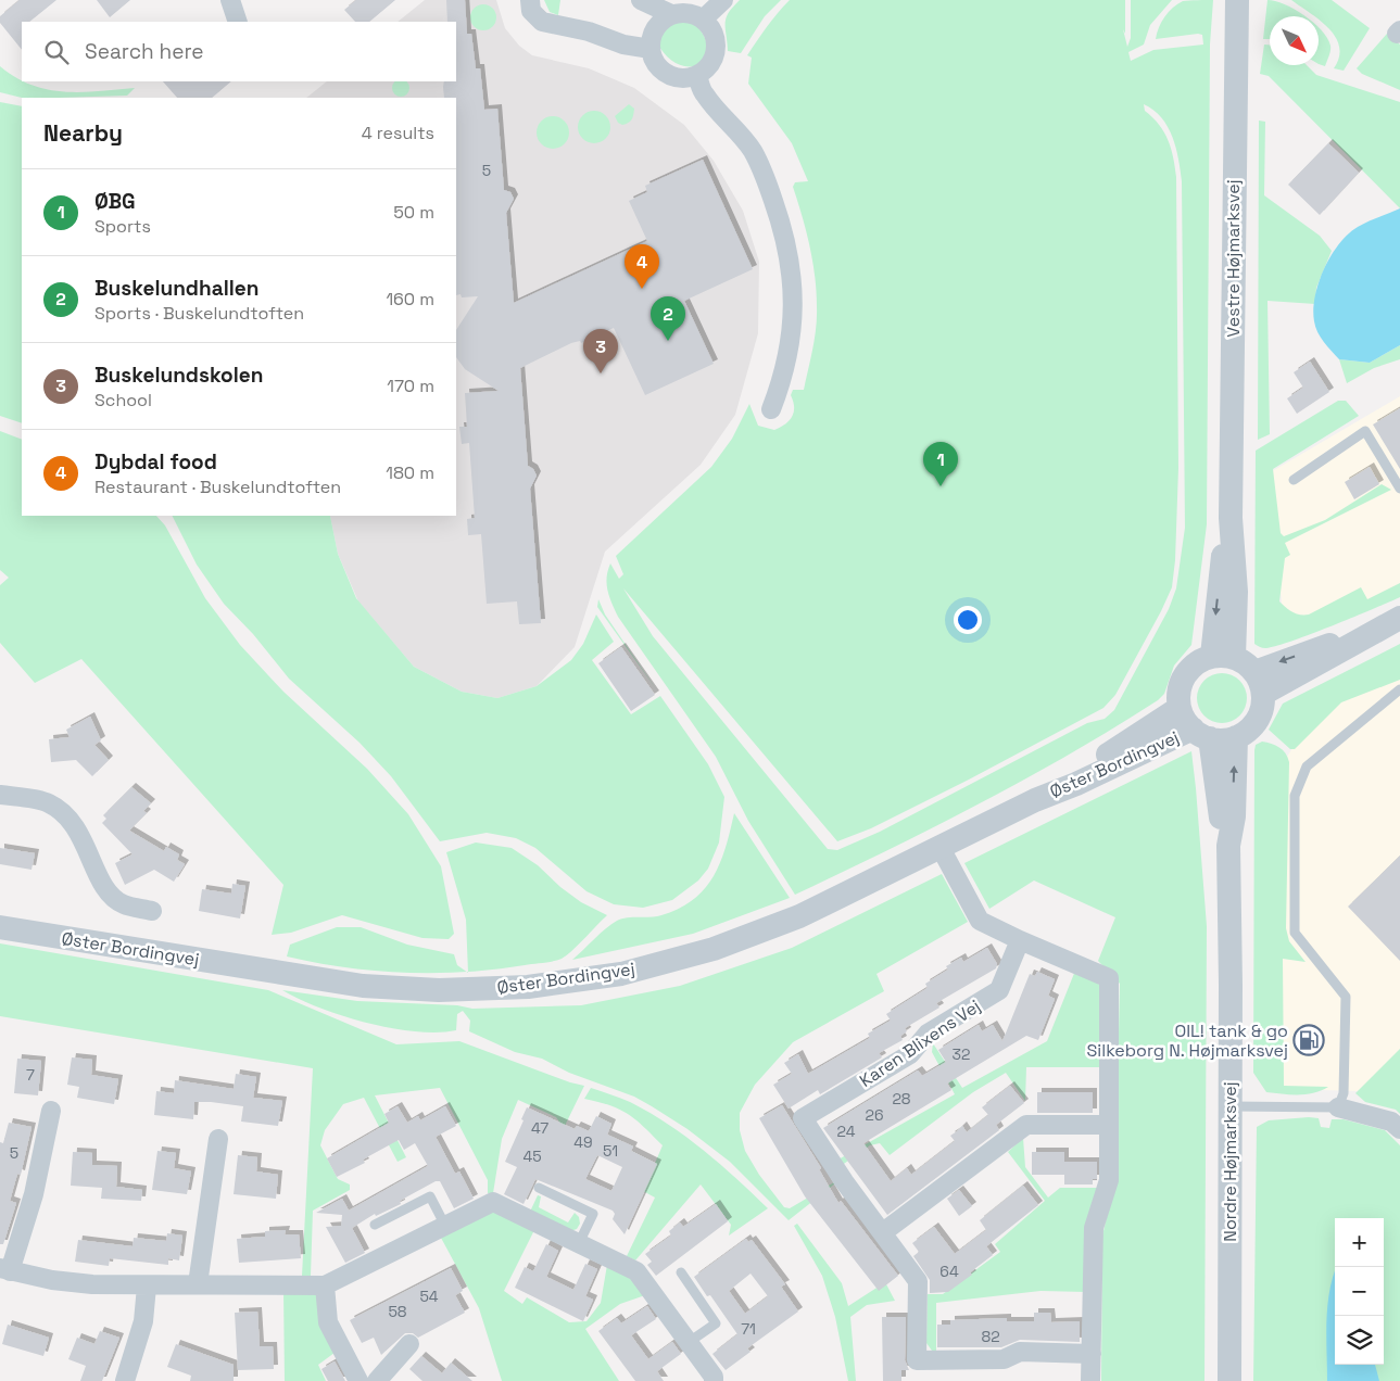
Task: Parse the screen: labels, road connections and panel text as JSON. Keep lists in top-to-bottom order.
{
  "streets": {
    "street": [
      "Vestre Højmarksvej",
      "Øster Bordingvej",
      "Karen Blixens Vej",
      "Nordre Højmarksvej"
    ]
  },
  "crossings": [
    ["Vestre Højmarksvej", "Øster Bordingvej"],
    ["Vestre Højmarksvej", "Nordre Højmarksvej"],
    ["Øster Bordingvej", "Nordre Højmarksvej"]
  ],
  "places": {
    "fuel station": ["OIL! tank & go Silkeborg N. Højmarksvej"]
  },
  "house_numbers": [
    "5",
    "32",
    "7",
    "28",
    "26",
    "47",
    "24",
    "49",
    "51",
    "5",
    "45",
    "64",
    "54",
    "58",
    "71",
    "82"
  ],
  "north": "bottom right",
  "page": {
    "search": "Search here",
    "heading": ["Nearby", "4 results"],
    "list": [
      {
        "mark": "1",
        "name": "ØBG",
        "note": "Sports",
        "value": "50 m"
      },
      {
        "mark": "2",
        "name": "Buskelundhallen",
        "note": "Sports · Buskelundtoften",
        "value": "160 m"
      },
      {
        "mark": "3",
        "name": "Buskelundskolen",
        "note": "School",
        "value": "170 m"
      },
      {
        "mark": "4",
        "name": "Dybdal food",
        "note": "Restaurant · Buskelundtoften",
        "value": "180 m"
      }
    ],
    "pins": [
      "4",
      "2",
      "3",
      "1"
    ],
    "map_buttons": ["+", "−"]
  }
}
